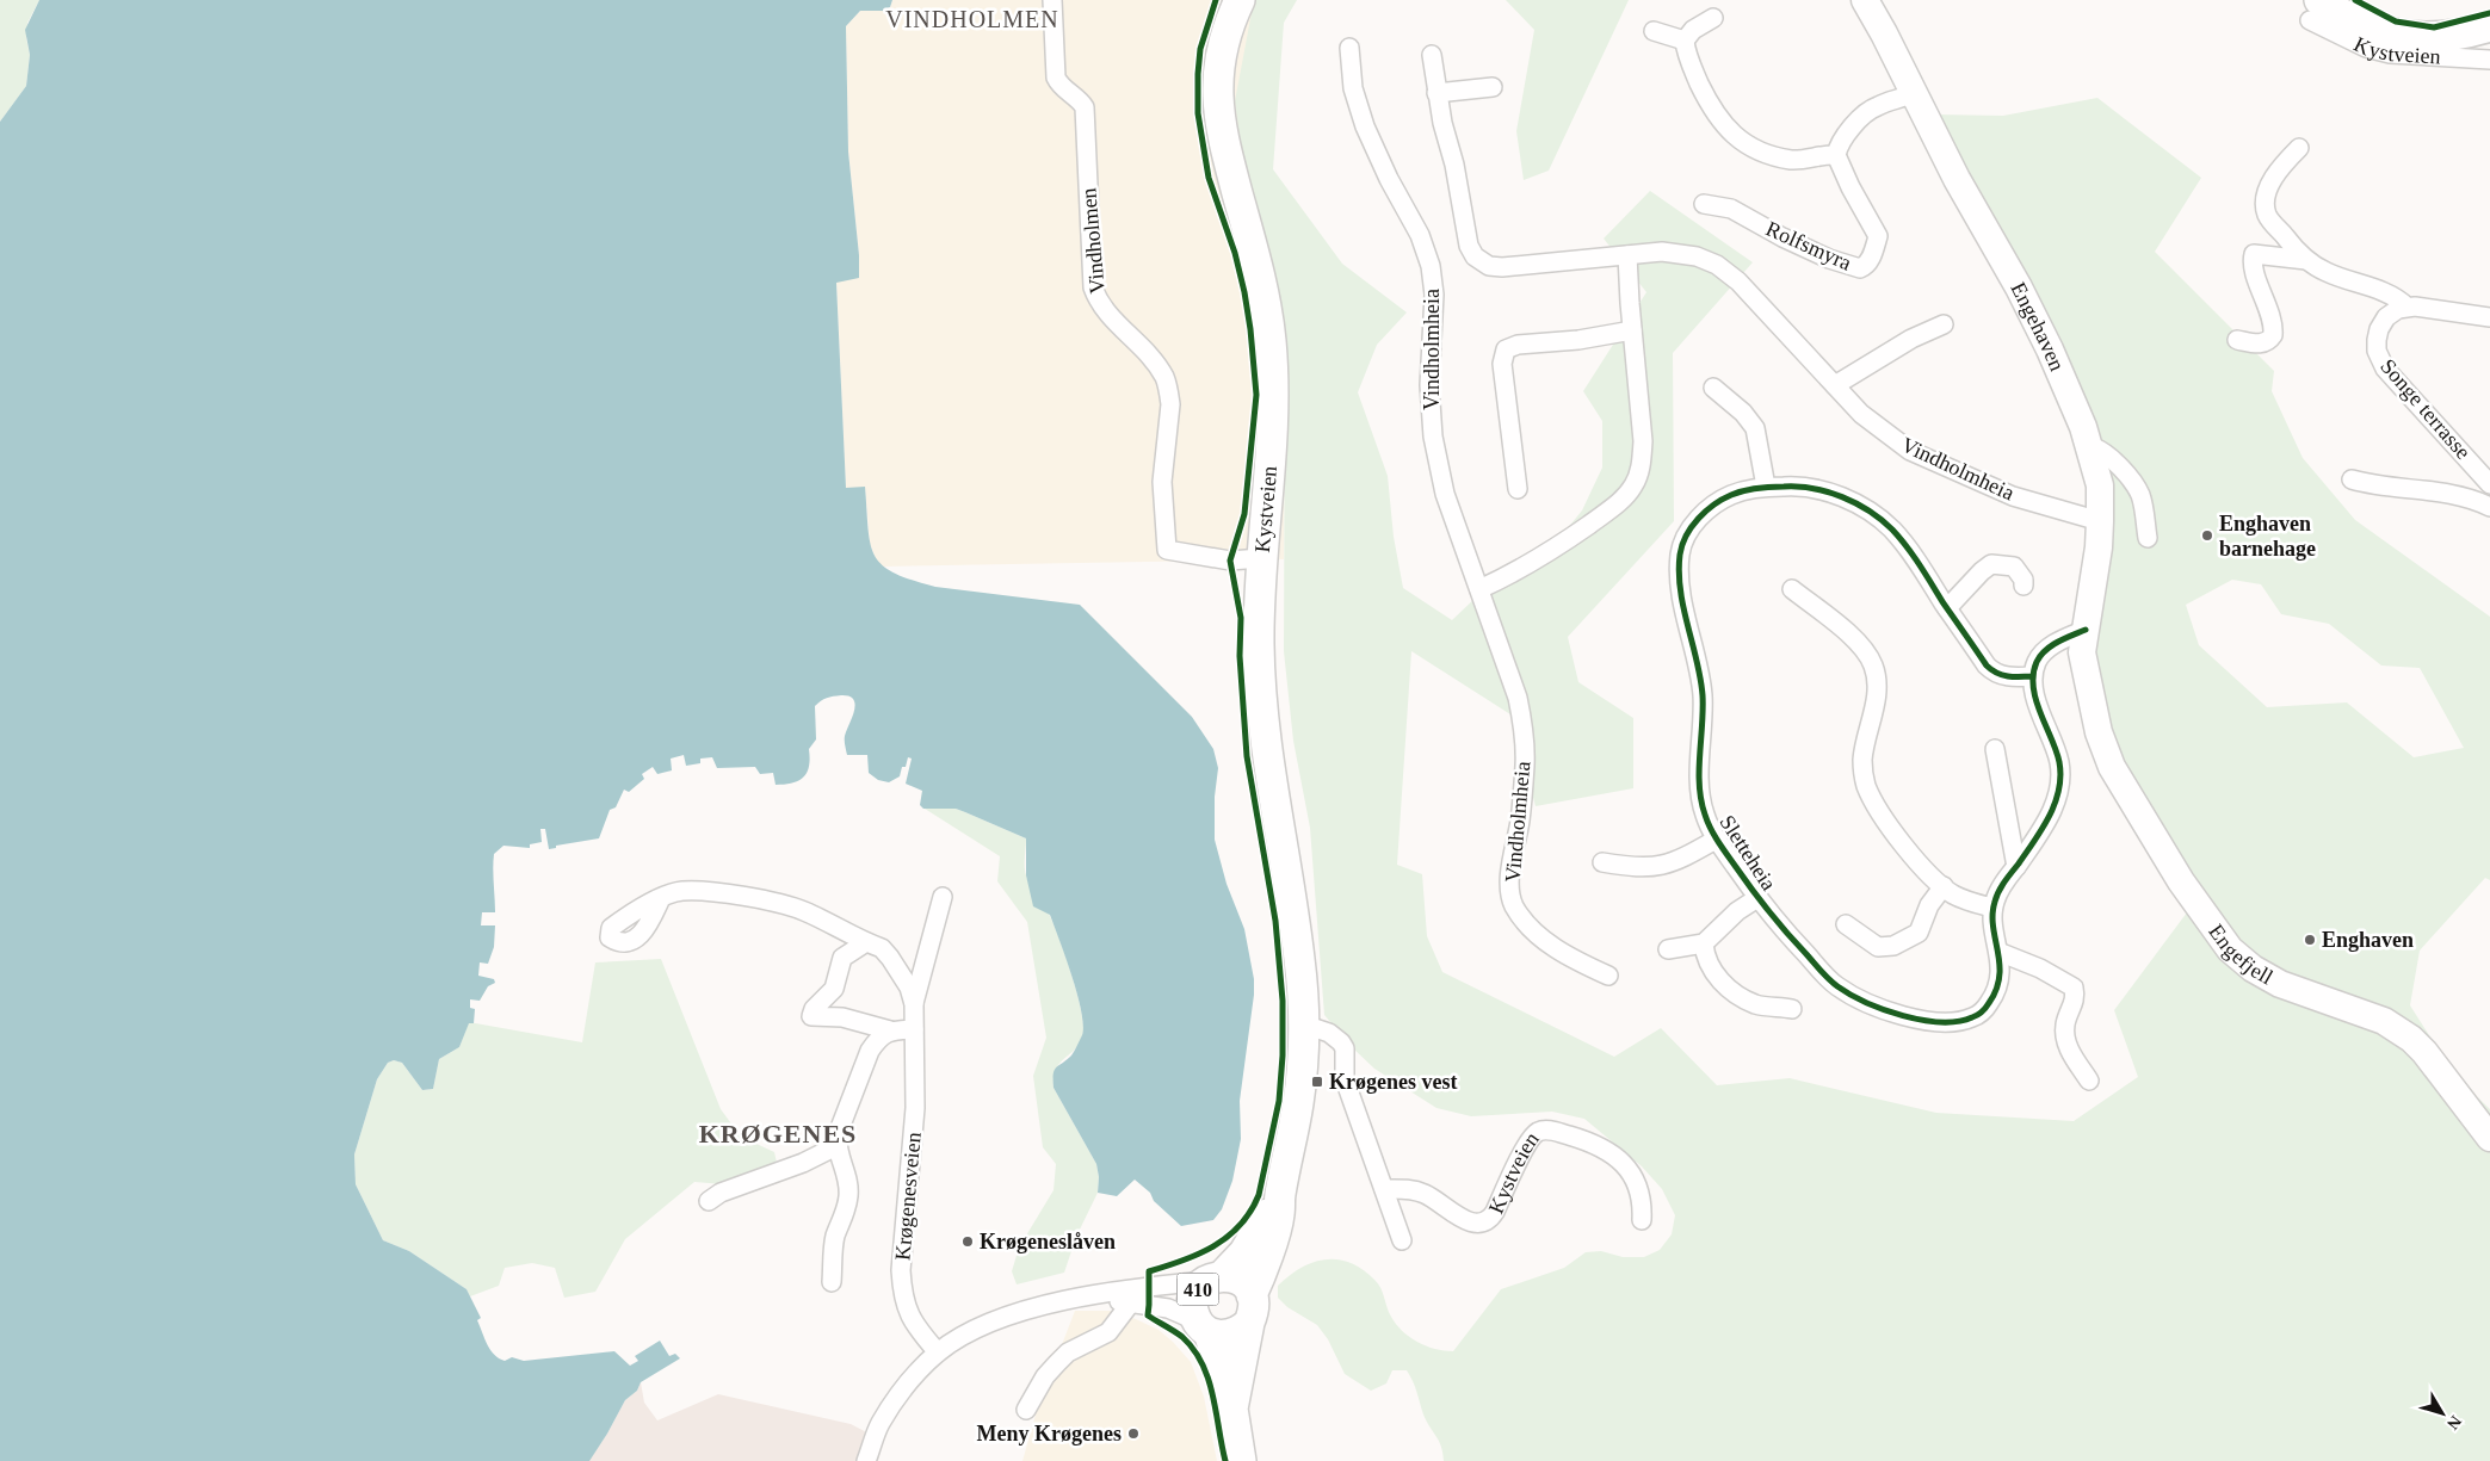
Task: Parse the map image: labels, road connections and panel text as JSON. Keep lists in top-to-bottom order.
{
  "streets": {
    "main road": ["Kystveien", "410"],
    "street": [
      "Vindholmen",
      "Rolfsmyra",
      "Engehaven",
      "Vindholmheia",
      "Songe terrasse",
      "Sletteheia",
      "Engefjell",
      "Krøgenesveien"
    ]
  },
  "crossings": [
    ["Kystveien", "Vindholmen"],
    ["Kystveien", "410"],
    ["Engehaven", "Vindholmheia"],
    ["Engehaven", "Engefjell"]
  ],
  "districts": ["VINDHOLMEN", "KRØGENES"],
  "places": {
    "other": [
      "Enghaven barnehage",
      "Enghaven",
      "Krøgeneslåven",
      "Meny Krøgenes"
    ],
    "transit": ["Krøgenes vest"]
  },
  "north": "bottom right"
}
